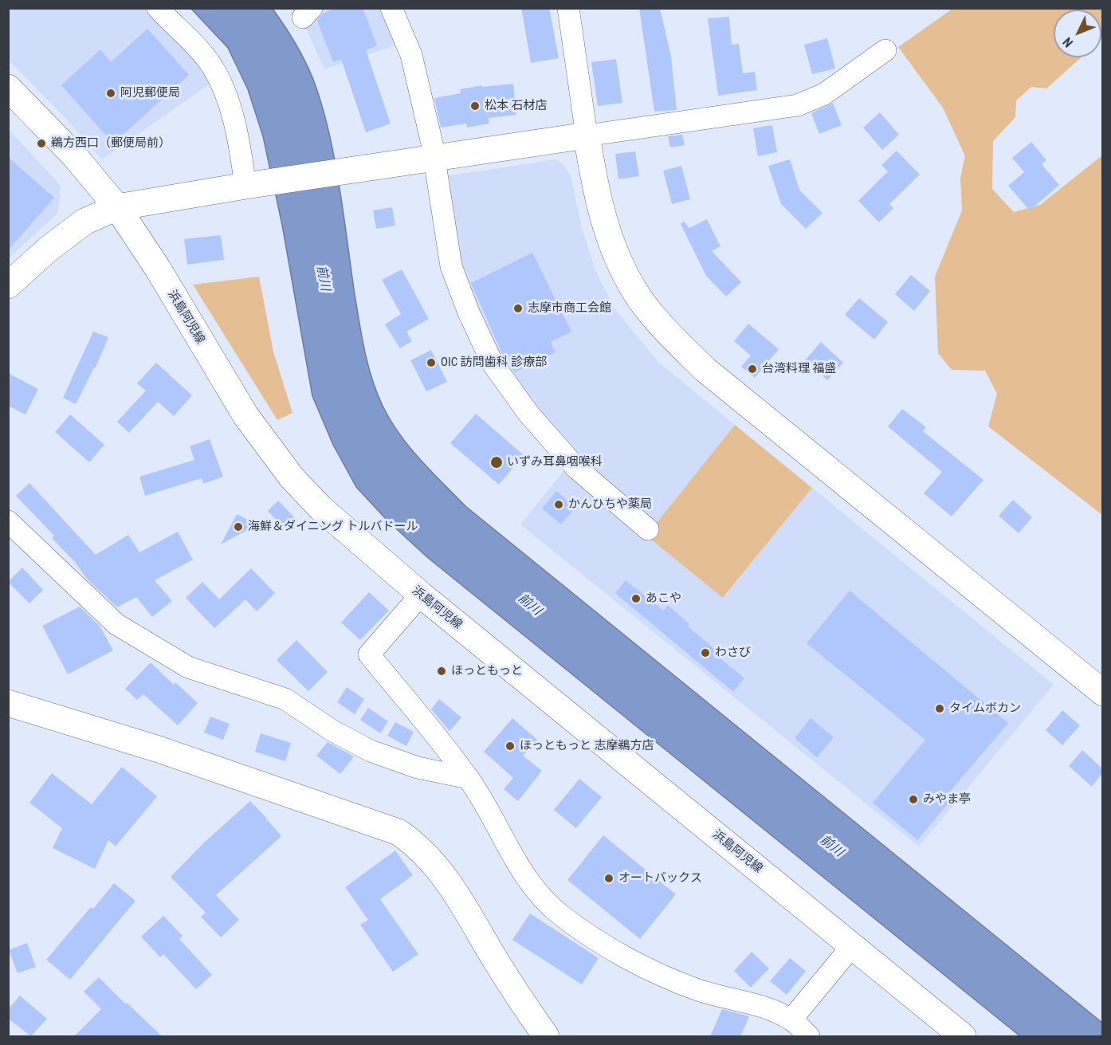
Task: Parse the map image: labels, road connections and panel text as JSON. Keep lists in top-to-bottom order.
{
  "streets": {
    "street": ["浜島阿児線"]
  },
  "water": ["前川"],
  "places": [
    "阿児郵便局",
    "松本 石材店",
    "鵜方西口（郵便局前）",
    "志摩市商工会館",
    "OIC 訪問歯科 診療部",
    "台湾料理 福盛",
    "いずみ耳鼻咽喉科",
    "かんひちや薬局",
    "海鮮＆ダイニング トルバドール",
    "あこや",
    "わさび",
    "ほっともっと",
    "タイムボカン",
    "ほっともっと 志摩鵜方店",
    "みやま亭",
    "オートバックス"
  ],
  "north": "bottom left"
}
